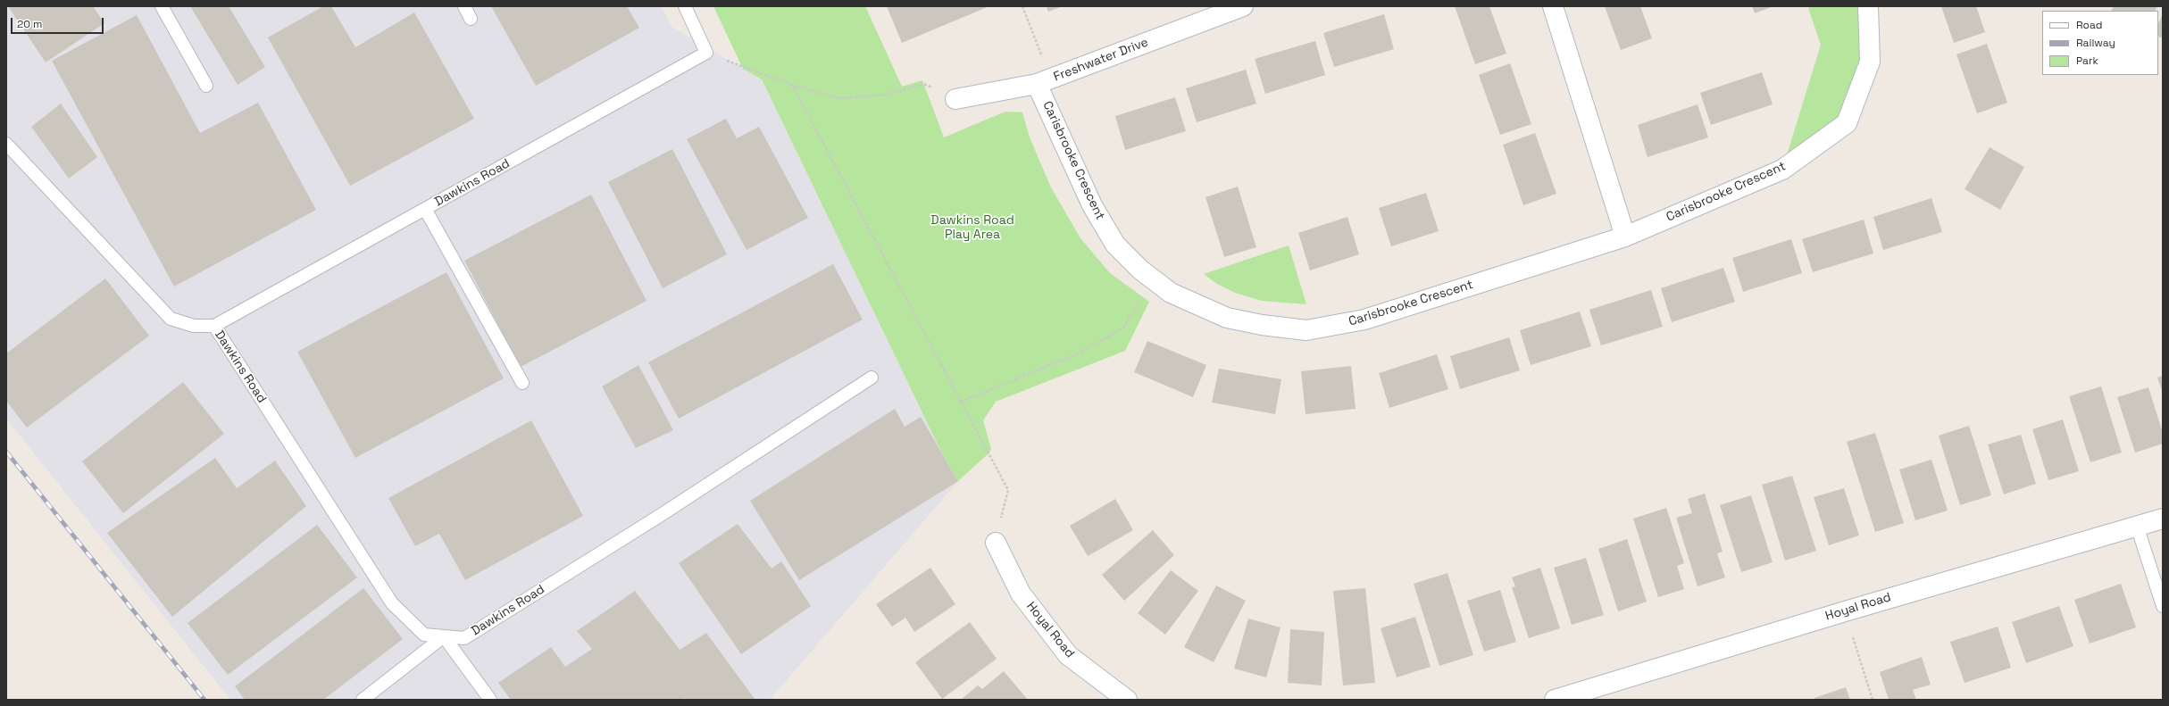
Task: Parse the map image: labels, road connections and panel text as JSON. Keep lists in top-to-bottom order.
{
  "streets": {
    "street": ["Freshwater Drive", "Carisbrooke Crescent", "Hoyal Road"],
    "lane": ["Dawkins Road"]
  },
  "crossings": [
    ["Freshwater Drive", "Carisbrooke Crescent"]
  ],
  "parks": ["Dawkins Road Play Area"],
  "legend": ["Road", "Railway", "Park"],
  "scale_bar": "20 m"
}
